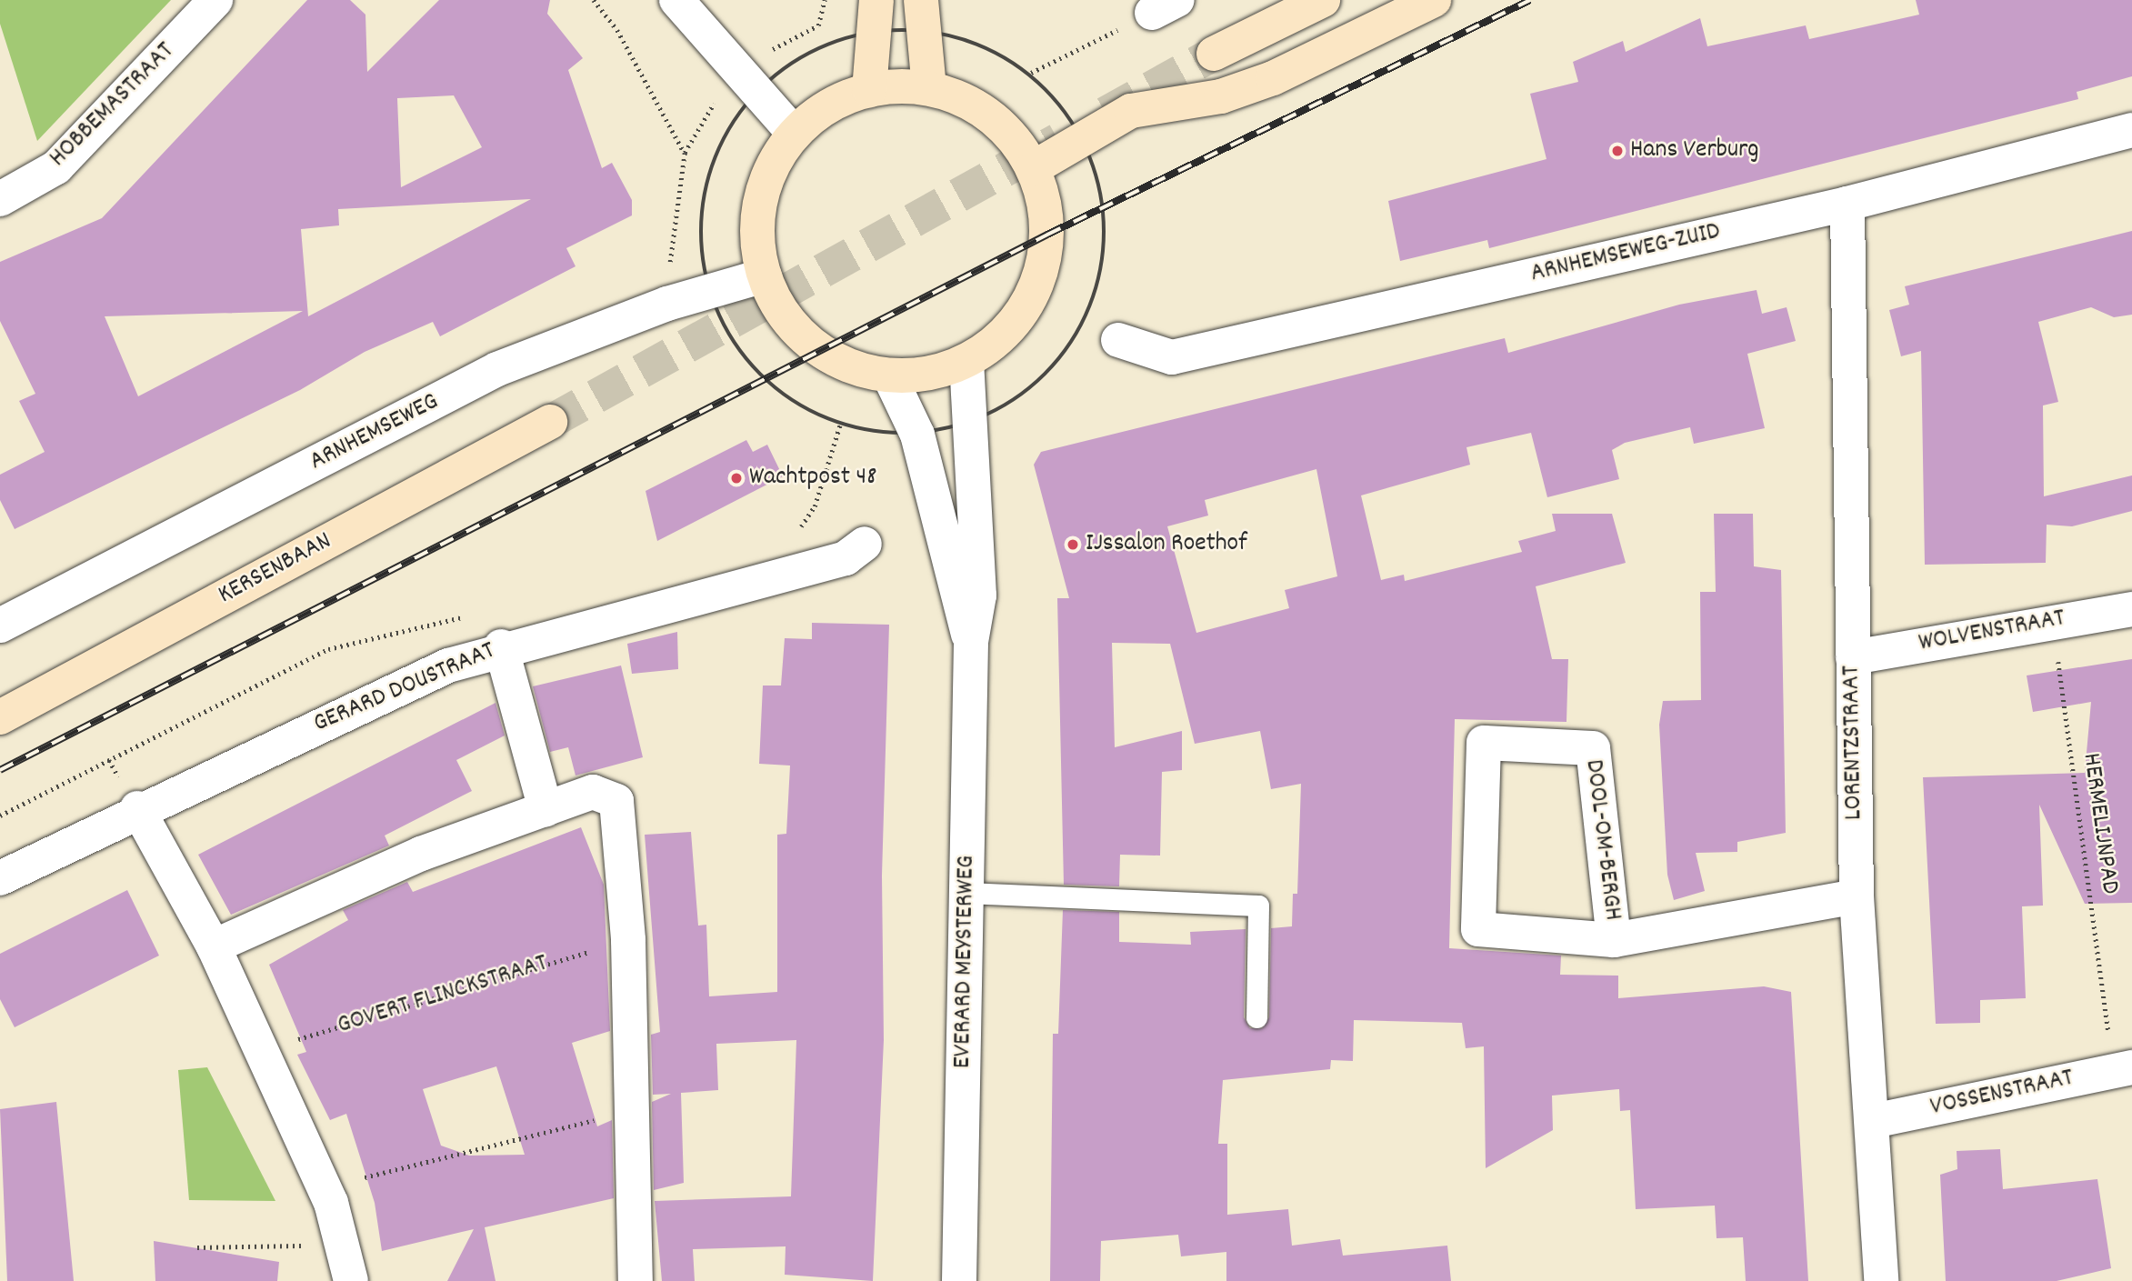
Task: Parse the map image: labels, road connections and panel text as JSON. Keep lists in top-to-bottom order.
{
  "streets": {
    "main road": ["KERSENBAAN"],
    "street": [
      "HOBBEMASTRAAT",
      "ARNHEMSEWEG-ZUID",
      "ARNHEMSEWEG",
      "WOLVENSTRAAT",
      "GERARD DOUSTRAAT",
      "LORENTZSTRAAT",
      "DOOL-OM-BERGH",
      "EVERARD MEYSTERWEG",
      "VOSSENSTRAAT"
    ],
    "path": ["HERMELIJNPAD", "GOVERT FLINCKSTRAAT"]
  },
  "crossings": [
    ["ARNHEMSEWEG-ZUID", "LORENTZSTRAAT"],
    ["WOLVENSTRAAT", "LORENTZSTRAAT"],
    ["WOLVENSTRAAT", "HERMELIJNPAD"],
    ["LORENTZSTRAAT", "DOOL-OM-BERGH"],
    ["LORENTZSTRAAT", "VOSSENSTRAAT"],
    ["HERMELIJNPAD", "VOSSENSTRAAT"]
  ],
  "places": ["Hans Verburg", "Wachtpost 48", "IJssalon Roethof"]
}
